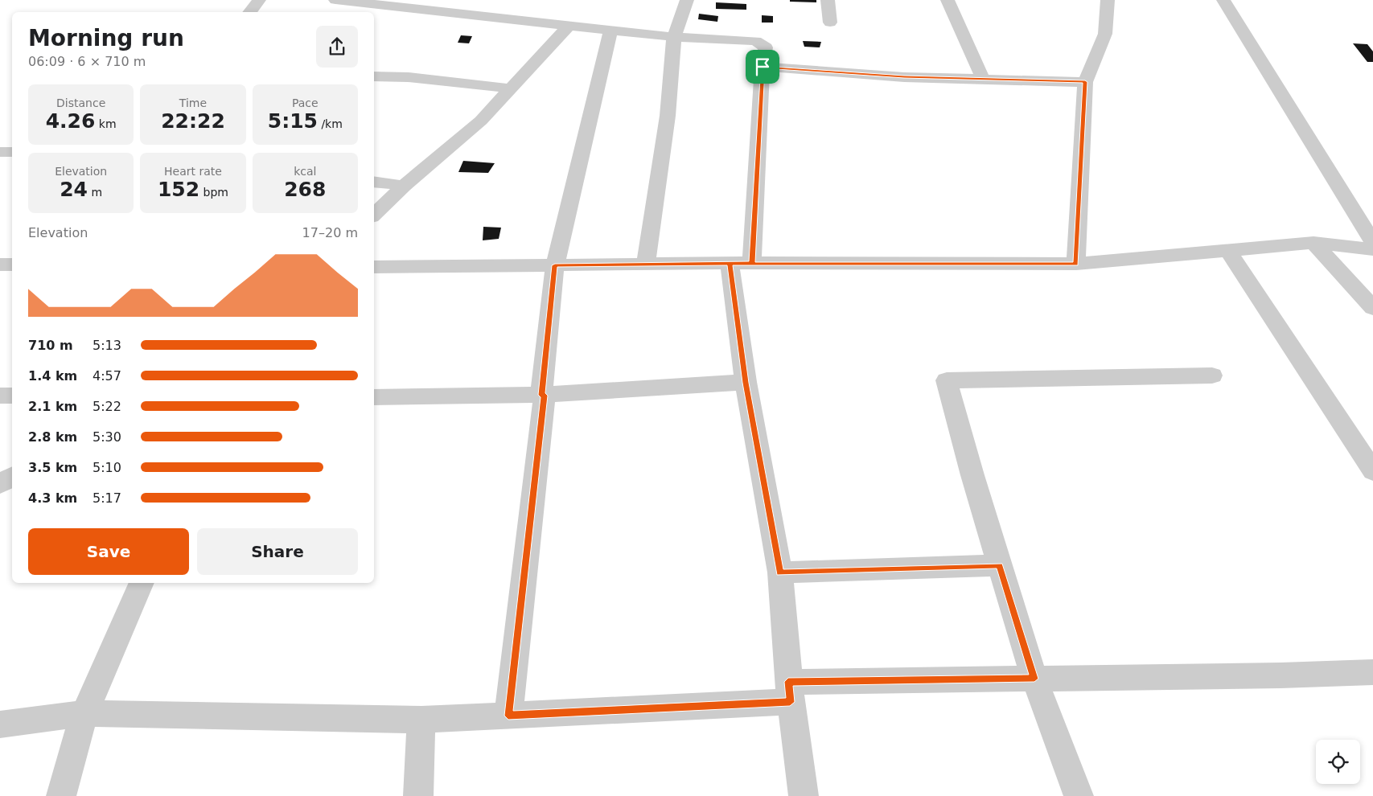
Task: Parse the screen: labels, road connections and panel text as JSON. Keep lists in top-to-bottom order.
{
  "page": {
    "heading": ["Morning run", "06:09 · 6 × 710 m"],
    "stats": [
      ["Distance", "4.26 km"],
      ["Time", "22:22"],
      ["Pace", "5:15 /km"],
      ["Elevation", "24 m"],
      ["Heart rate", "152 bpm"],
      ["kcal", "268"]
    ],
    "chart": ["Elevation", "17–20 m"],
    "list": [
      {
        "name": "710 m",
        "note": "5:13"
      },
      {
        "name": "1.4 km",
        "note": "4:57"
      },
      {
        "name": "2.1 km",
        "note": "5:22"
      },
      {
        "name": "2.8 km",
        "note": "5:30"
      },
      {
        "name": "3.5 km",
        "note": "5:10"
      },
      {
        "name": "4.3 km",
        "note": "5:17"
      }
    ],
    "buttons": ["Save", "Share"]
  }
}
